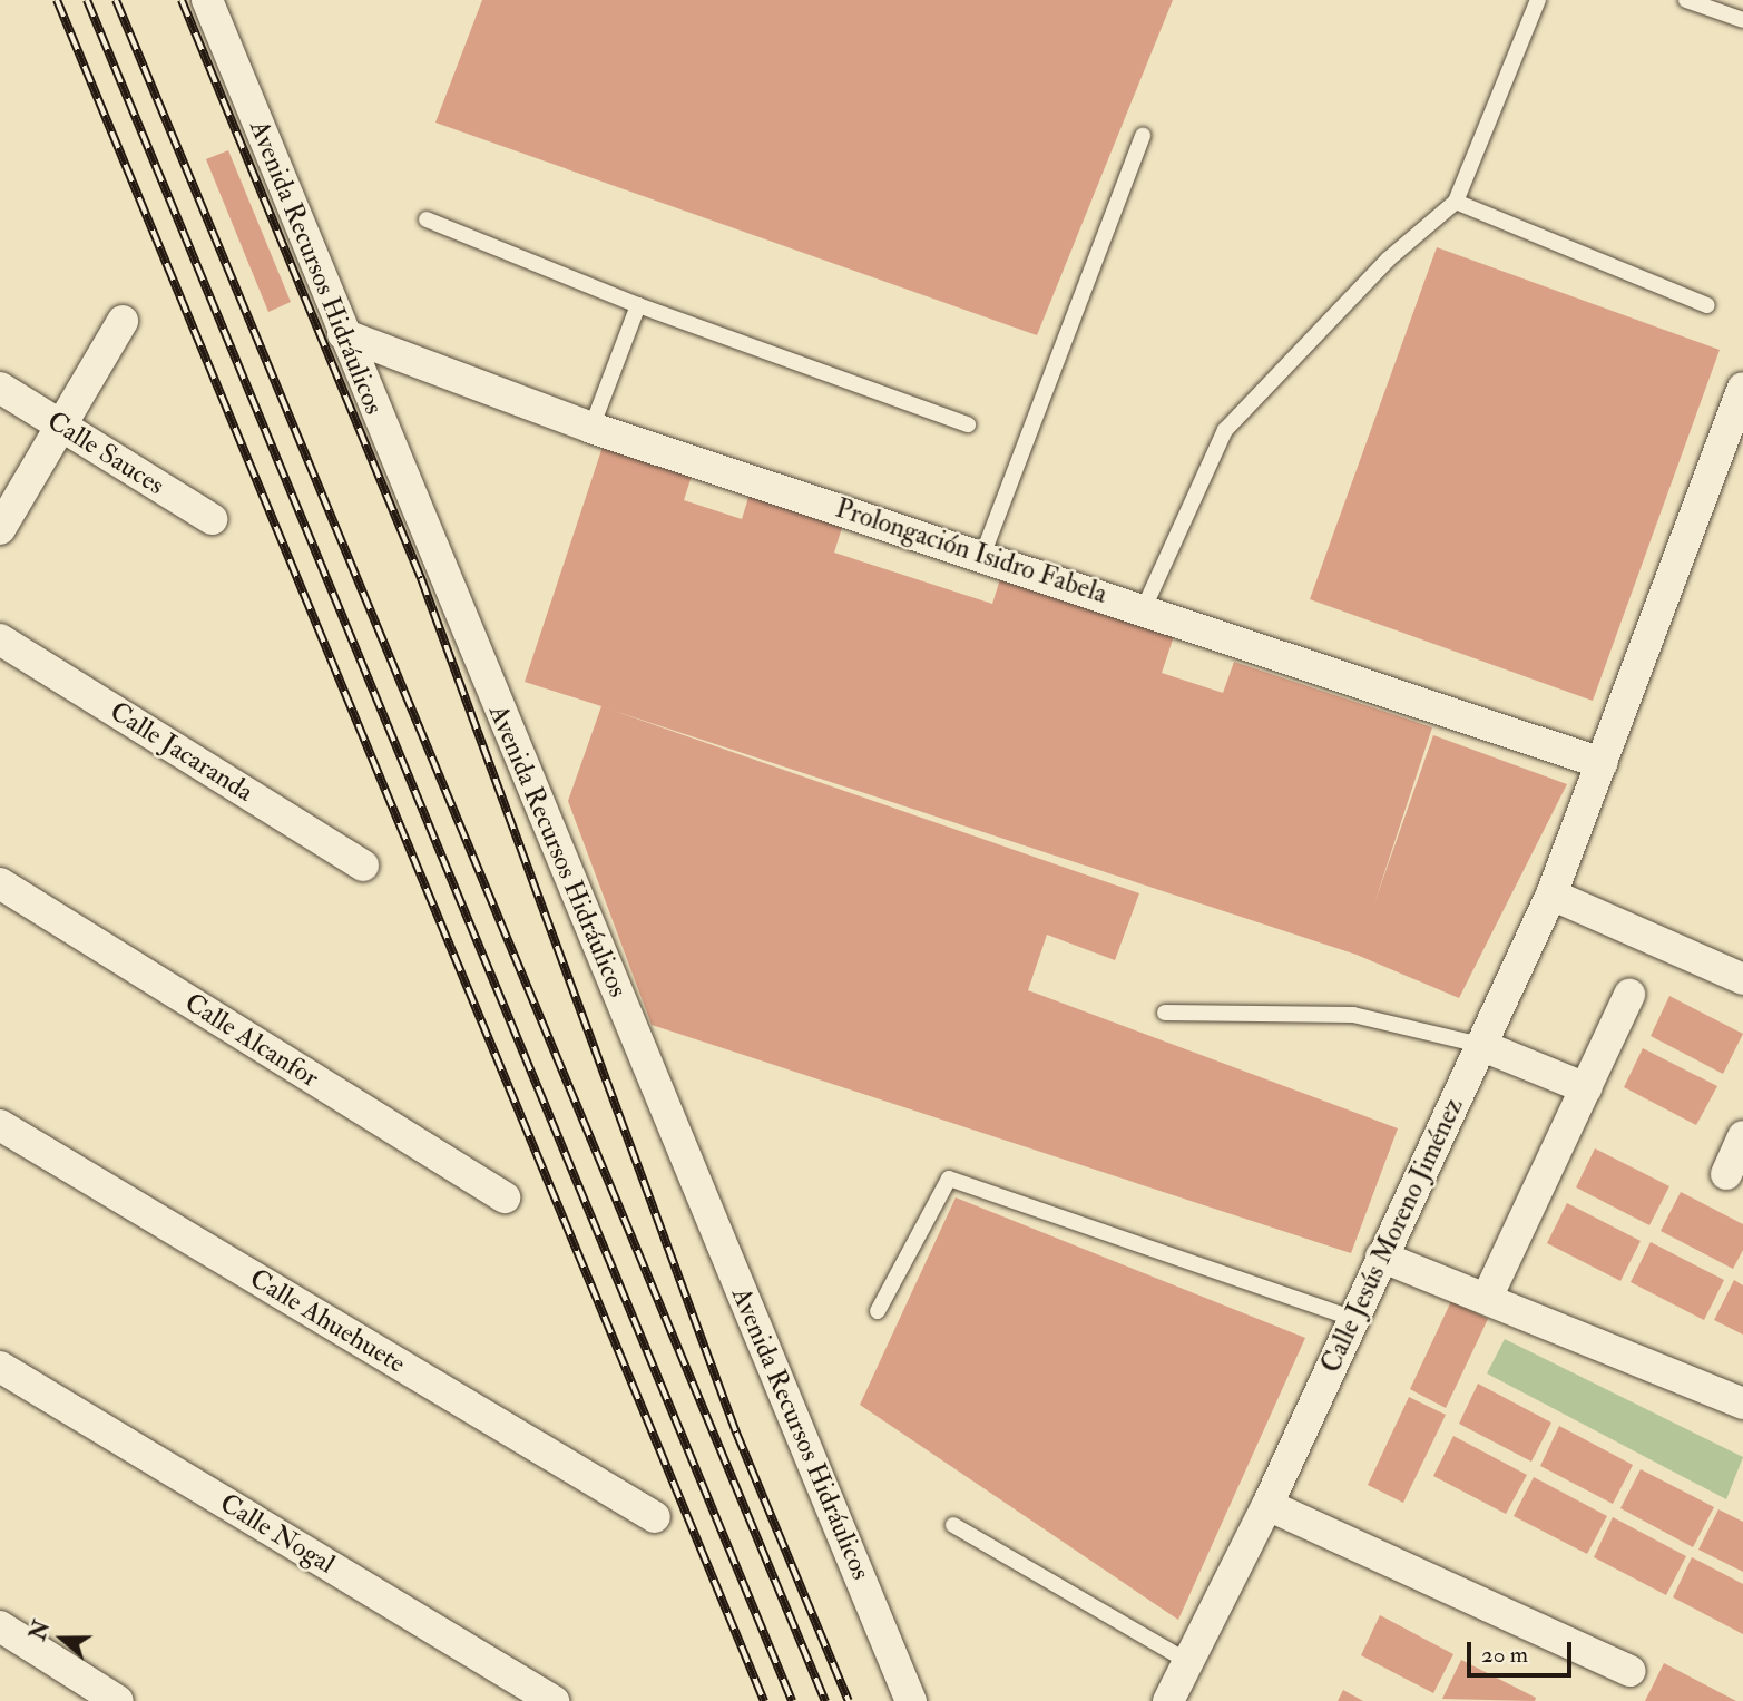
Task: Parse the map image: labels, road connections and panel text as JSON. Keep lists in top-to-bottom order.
{
  "streets": {
    "street": [
      "Avenida Recursos Hidráulicos",
      "Calle Sauces",
      "Prolongación Isidro Fabela",
      "Calle Jacaranda",
      "Calle Alcanfor",
      "Calle Jesús Moreno Jiménez",
      "Calle Ahuehuete",
      "Calle Nogal"
    ]
  },
  "crossings": [
    ["Avenida Recursos Hidráulicos", "Prolongación Isidro Fabela"],
    ["Prolongación Isidro Fabela", "Calle Jesús Moreno Jiménez"]
  ],
  "scale_bar": "20 m",
  "north": "left"
}
